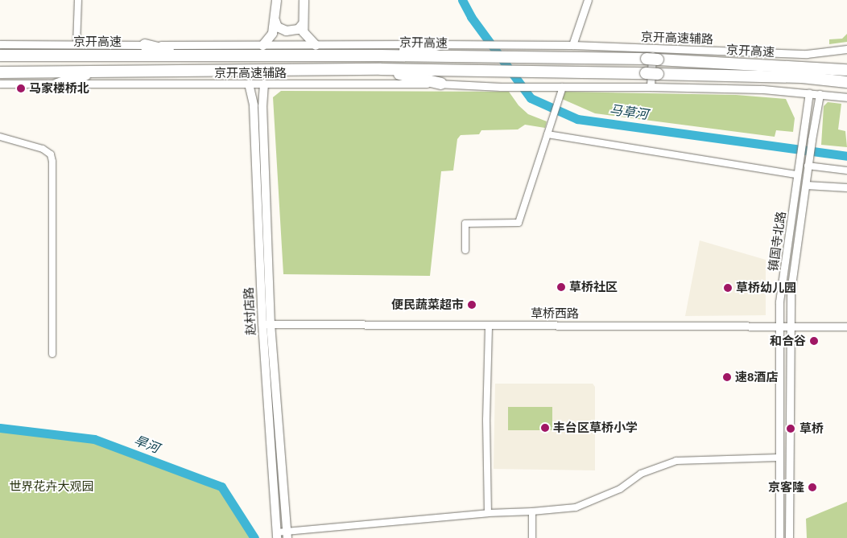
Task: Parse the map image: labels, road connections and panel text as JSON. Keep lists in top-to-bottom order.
{
  "streets": {
    "highway": ["京开高速"],
    "main road": ["赵村店路"],
    "street": ["京开高速辅路", "镇国寺北路", "草桥西路"]
  },
  "crossings": [
    ["京开高速辅路", "赵村店路"],
    ["镇国寺北路", "草桥西路"],
    ["赵村店路", "草桥西路"]
  ],
  "water": ["马草河", "旱河"],
  "parks": ["世界花卉大观园"],
  "places": [
    "马家楼桥北",
    "草桥社区",
    "草桥幼儿园",
    "便民蔬菜超市",
    "和合谷",
    "速8酒店",
    "丰台区草桥小学",
    "草桥",
    "京客隆"
  ]
}
